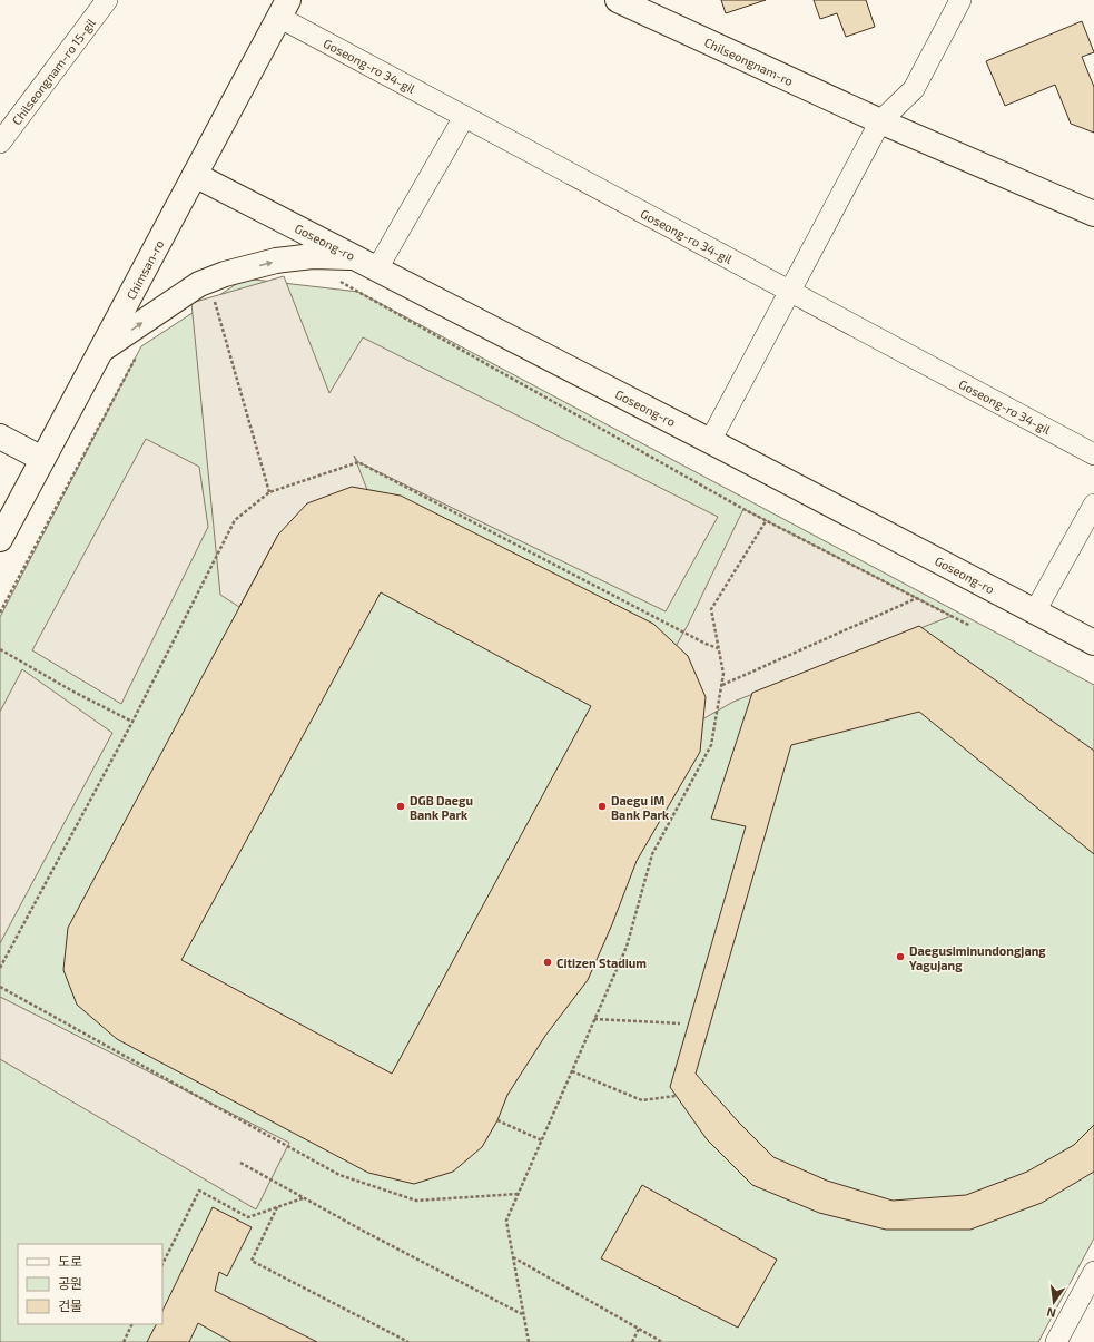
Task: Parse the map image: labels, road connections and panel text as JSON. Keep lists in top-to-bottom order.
{
  "streets": {
    "street": [
      "Chilseongnam-ro",
      "Goseong-ro 34-gil",
      "Chilseongnam-ro 15-gil",
      "Goseong-ro",
      "Chimsan-ro"
    ]
  },
  "crossings": [
    ["Goseong-ro 34-gil", "Chimsan-ro"],
    ["Goseong-ro", "Chimsan-ro"]
  ],
  "places": [
    "DGB Daegu Bank Park",
    "Daegu iM Bank Park",
    "Daegusiminundongjang Yagujang",
    "Citizen Stadium"
  ],
  "legend": ["도로", "공원", "건물"],
  "north": "bottom"
}
